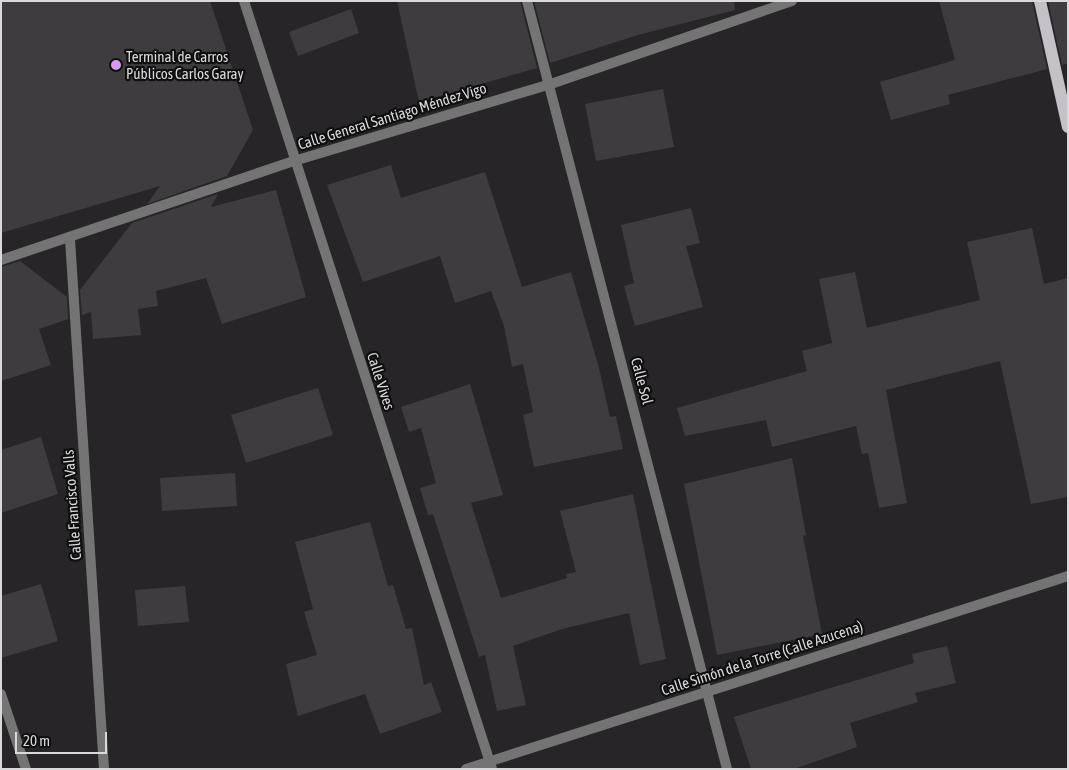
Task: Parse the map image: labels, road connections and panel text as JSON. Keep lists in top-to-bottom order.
{
  "streets": {
    "street": [
      "Calle General Santiago Méndez Vigo",
      "Calle Vives",
      "Calle Sol",
      "Calle Francisco Valls",
      "Calle Simón de la Torre (Calle Azucena)"
    ]
  },
  "crossings": [
    ["Calle General Santiago Méndez Vigo", "Calle Vives"],
    ["Calle General Santiago Méndez Vigo", "Calle Sol"],
    ["Calle General Santiago Méndez Vigo", "Calle Francisco Valls"],
    ["Calle Vives", "Calle Simón de la Torre (Calle Azucena)"],
    ["Calle Sol", "Calle Simón de la Torre (Calle Azucena)"]
  ],
  "places": ["Terminal de Carros Públicos Carlos Garay"],
  "scale_bar": "20 m"
}
